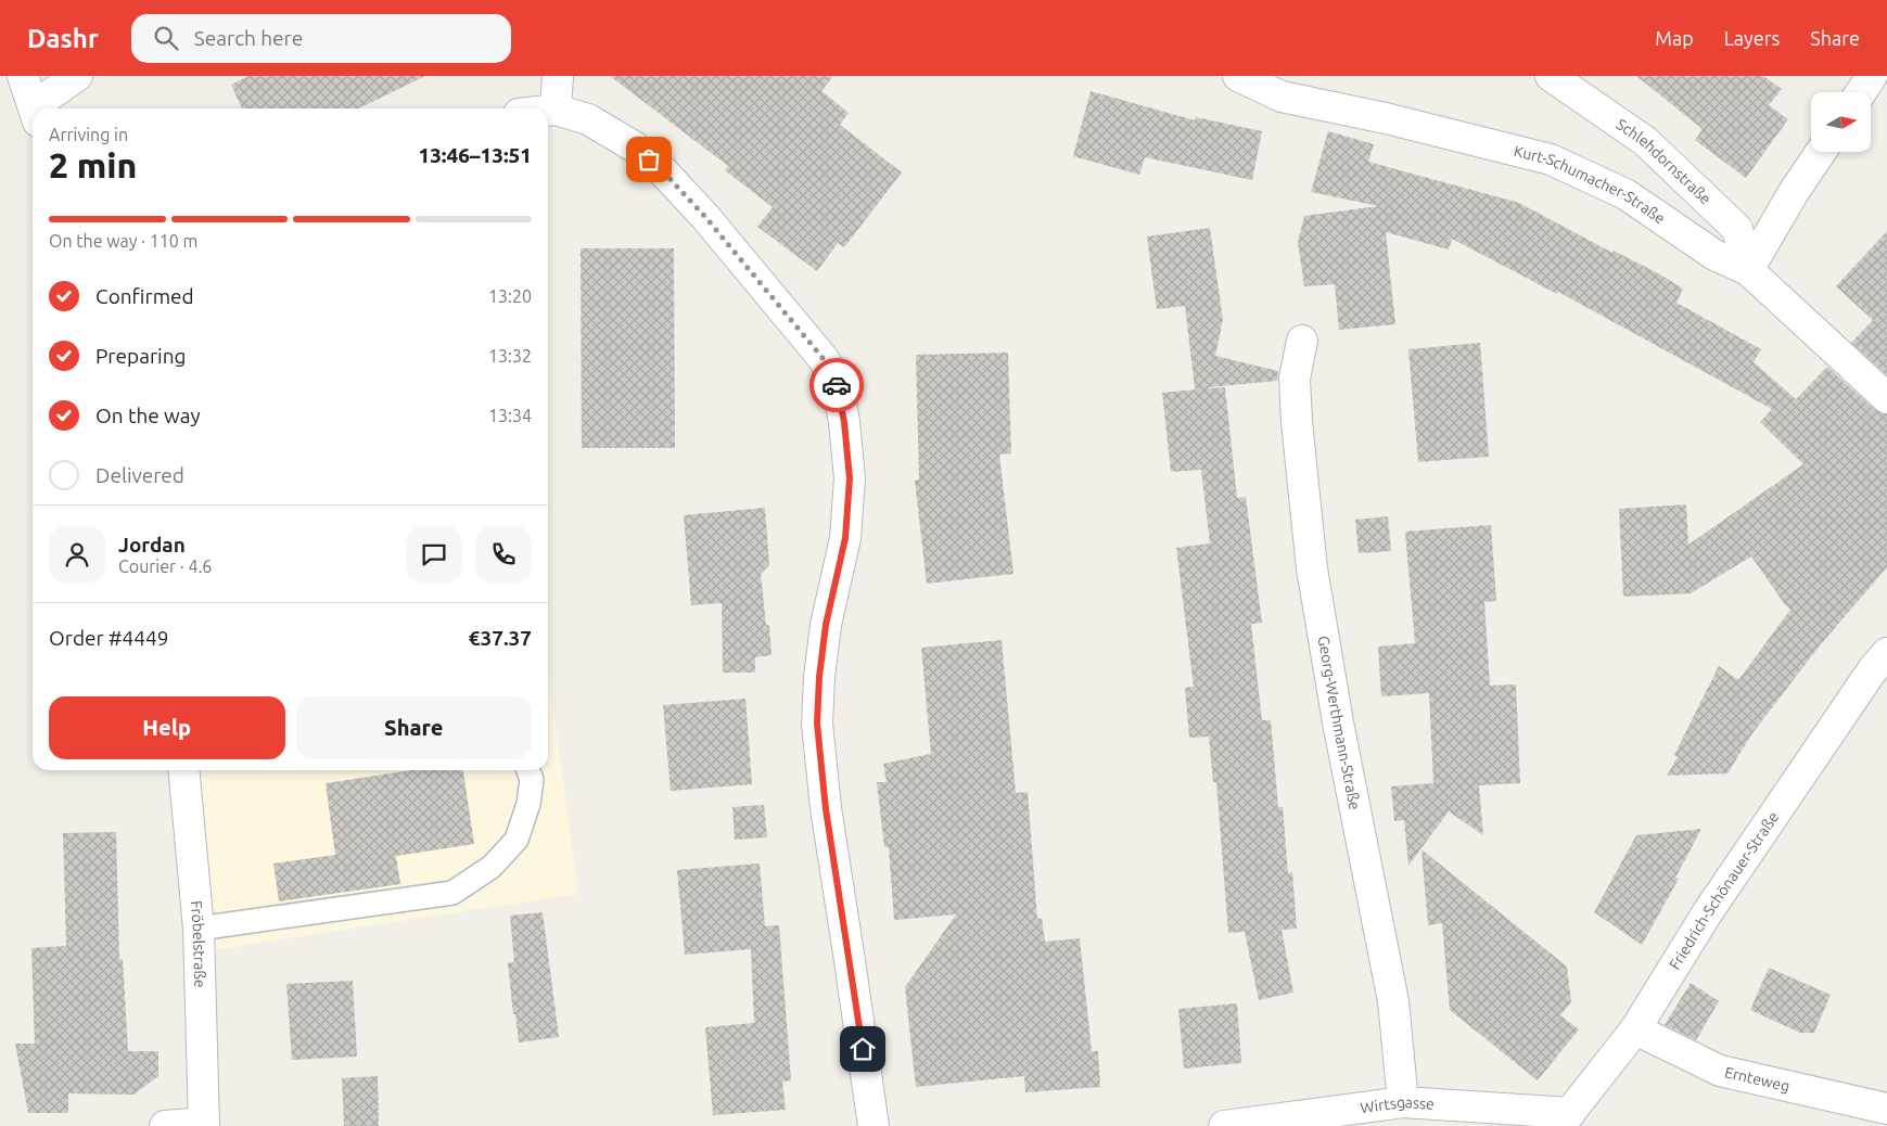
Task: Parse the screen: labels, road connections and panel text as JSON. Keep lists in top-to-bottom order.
{
  "streets": {
    "street": [
      "Schlehdornstraße",
      "Kurt-Schumacher-Straße",
      "Georg-Werthmann-Straße",
      "Friedrich-Schönauer-Straße",
      "Fröbelstraße",
      "Ernteweg",
      "Wirtsgasse"
    ]
  },
  "crossings": [
    ["Schlehdornstraße", "Kurt-Schumacher-Straße"],
    ["Georg-Werthmann-Straße", "Wirtsgasse"],
    ["Friedrich-Schönauer-Straße", "Ernteweg"],
    ["Friedrich-Schönauer-Straße", "Wirtsgasse"]
  ],
  "north": "right",
  "page": {
    "header": "Dashr",
    "search": "Search here",
    "nav": ["Map", "Layers", "Share"],
    "heading": ["2 min", "Arriving in", "13:46–13:51"],
    "panel": [
      "Jordan",
      "Courier · 4.6",
      "Order #4449",
      "€37.37"
    ],
    "bar": "On the way · 110 m",
    "list": [
      ["Confirmed", "13:20"],
      ["Preparing", "13:32"],
      ["On the way", "13:34"],
      "Delivered"
    ],
    "buttons": ["Help", "Share"]
  }
}
